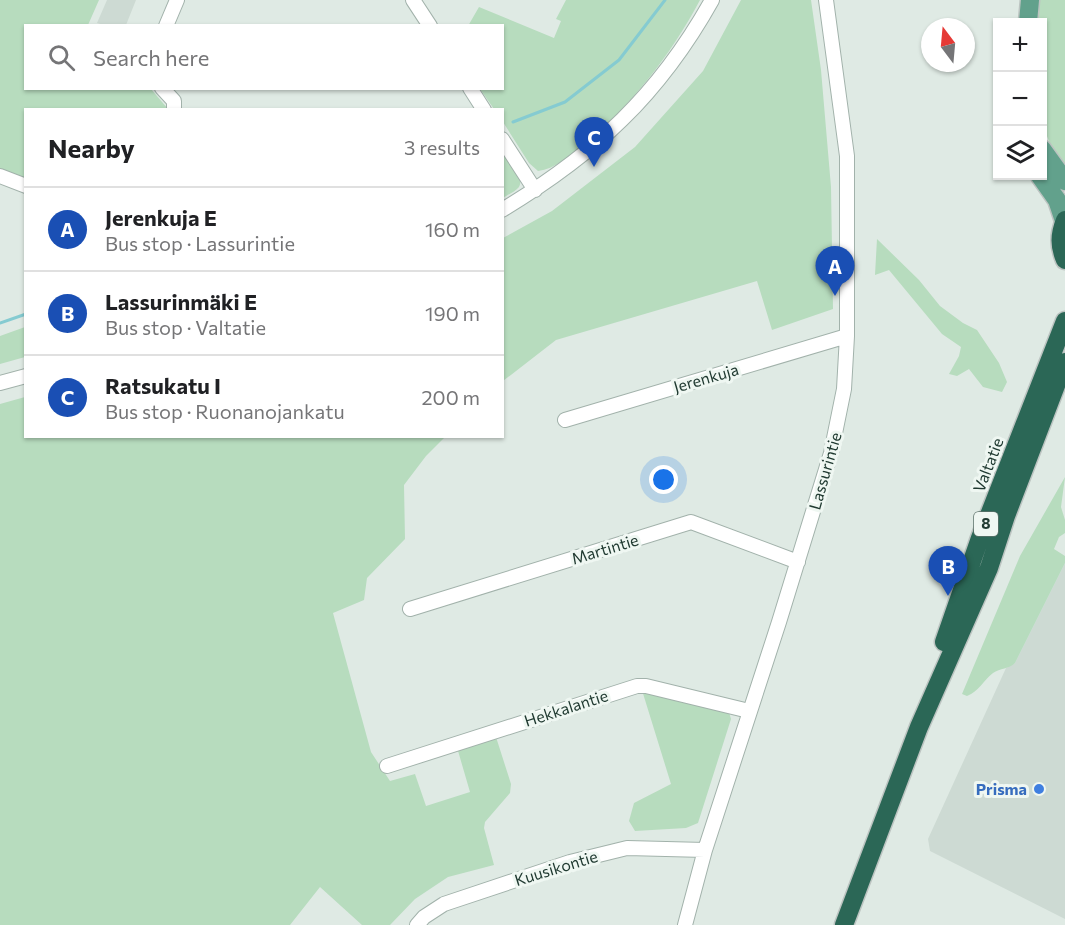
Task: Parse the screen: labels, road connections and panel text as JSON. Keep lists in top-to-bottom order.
{
  "streets": {
    "highway": ["Valtatie", "8"],
    "street": [
      "Jerenkuja",
      "Lassurintie",
      "Martintie",
      "Hekkalantie",
      "Kuusikontie"
    ]
  },
  "crossings": [
    ["Jerenkuja", "Lassurintie"],
    ["Lassurintie", "Martintie"],
    ["Lassurintie", "Hekkalantie"],
    ["Lassurintie", "Kuusikontie"]
  ],
  "places": ["Prisma"],
  "north": "top",
  "page": {
    "map_buttons": ["+", "−"],
    "search": "Search here",
    "heading": ["Nearby", "3 results"],
    "pins": ["C", "A", "B"],
    "list": [
      {
        "mark": "A",
        "name": "Jerenkuja E",
        "note": "Bus stop · Lassurintie",
        "value": "160 m"
      },
      {
        "mark": "B",
        "name": "Lassurinmäki E",
        "note": "Bus stop · Valtatie",
        "value": "190 m"
      },
      {
        "mark": "C",
        "name": "Ratsukatu I",
        "note": "Bus stop · Ruonanojankatu",
        "value": "200 m"
      }
    ]
  }
}
